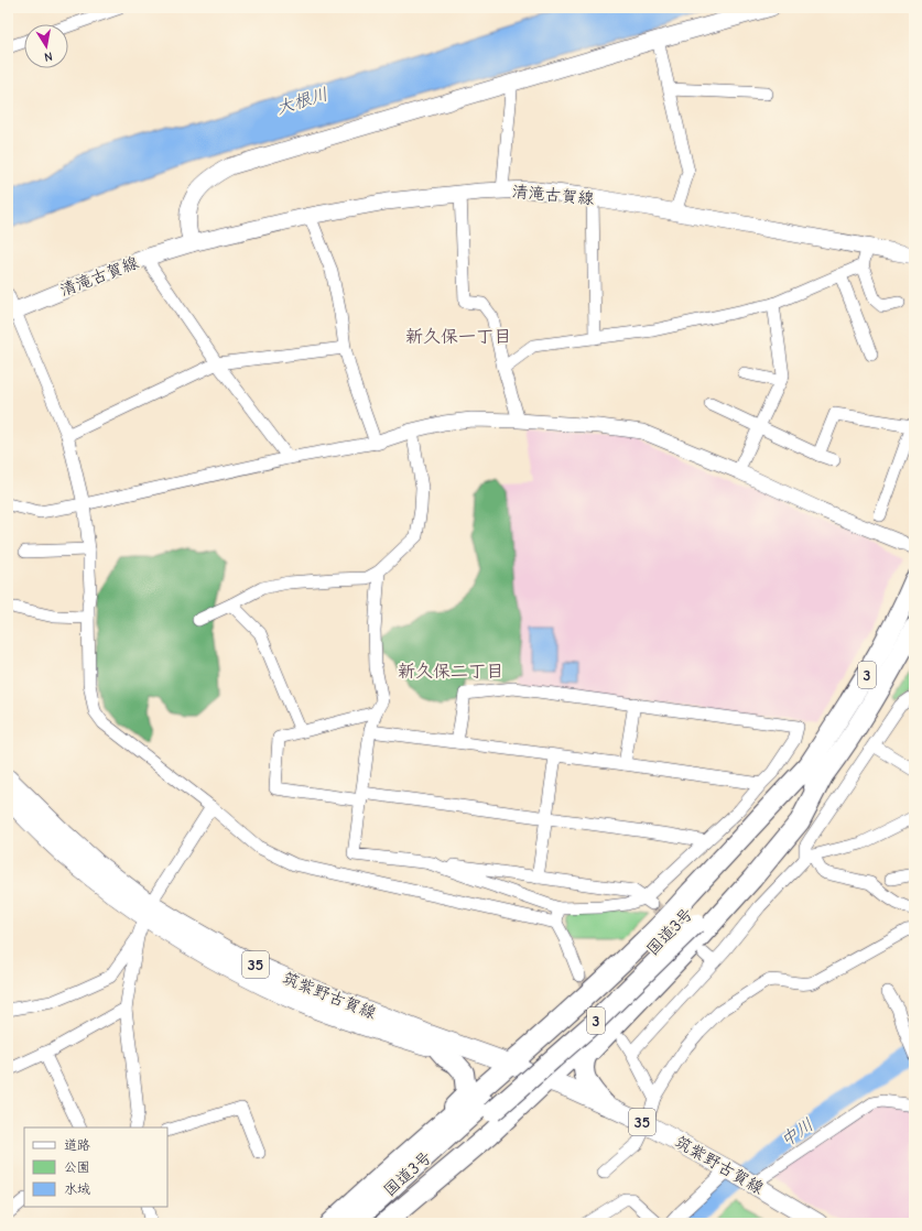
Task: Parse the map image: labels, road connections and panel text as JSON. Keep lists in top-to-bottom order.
{
  "streets": {
    "highway": ["3", "国道3号"],
    "main road": ["清滝古賀線", "35", "筑紫野古賀線"]
  },
  "districts": ["新久保一丁目", "新久保二丁目"],
  "water": ["大根川", "中川"],
  "legend": ["道路", "公園", "水域"],
  "north": "bottom"
}
